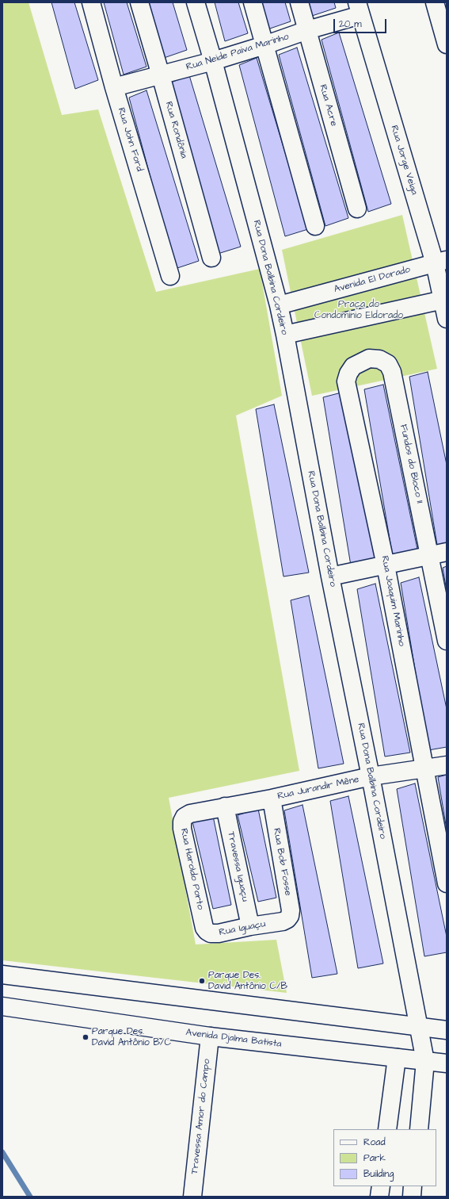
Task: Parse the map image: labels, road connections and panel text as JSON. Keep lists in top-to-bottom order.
{
  "streets": {
    "street": [
      "Rua Neide Paiva Marinho",
      "Rua Acre",
      "Rua Rondônia",
      "Rua John Ford",
      "Rua Jorge Veiga",
      "Rua Dona Balbina Cordeiro",
      "Avenida El Dorado",
      "Fundos do Bloco 11",
      "Rua Joaquim Marinho",
      "Rua Jurandir Mêne",
      "Rua Bob Fosse",
      "Travessa Iguaçu",
      "Rua Haroldo Porto",
      "Rua Iguaçu",
      "Avenida Djalma Batista",
      "Travessa Amor do Campo"
    ]
  },
  "crossings": [
    ["Rua Neide Paiva Marinho", "Rua Acre"],
    ["Rua Neide Paiva Marinho", "Rua Rondônia"],
    ["Rua Neide Paiva Marinho", "Rua John Ford"],
    ["Rua Neide Paiva Marinho", "Rua Jorge Veiga"],
    ["Rua Neide Paiva Marinho", "Rua Dona Balbina Cordeiro"],
    ["Rua Jorge Veiga", "Avenida El Dorado"],
    ["Rua Dona Balbina Cordeiro", "Avenida El Dorado"],
    ["Rua Dona Balbina Cordeiro", "Rua Jurandir Mêne"],
    ["Rua Dona Balbina Cordeiro", "Avenida Djalma Batista"],
    ["Fundos do Bloco 11", "Rua Joaquim Marinho"],
    ["Rua Joaquim Marinho", "Rua Jurandir Mêne"],
    ["Rua Jurandir Mêne", "Rua Bob Fosse"],
    ["Rua Jurandir Mêne", "Travessa Iguaçu"],
    ["Rua Jurandir Mêne", "Rua Haroldo Porto"],
    ["Rua Bob Fosse", "Rua Iguaçu"],
    ["Travessa Iguaçu", "Rua Iguaçu"],
    ["Rua Haroldo Porto", "Rua Iguaçu"],
    ["Avenida Djalma Batista", "Travessa Amor do Campo"]
  ],
  "parks": ["Praça do Condomínio Eldorado"],
  "places": ["Parque Des. David Antônio C/B", "Parque Des. David Antônio B/C"],
  "legend": ["Road", "Park", "Building"],
  "scale_bar": "20 m"
}
